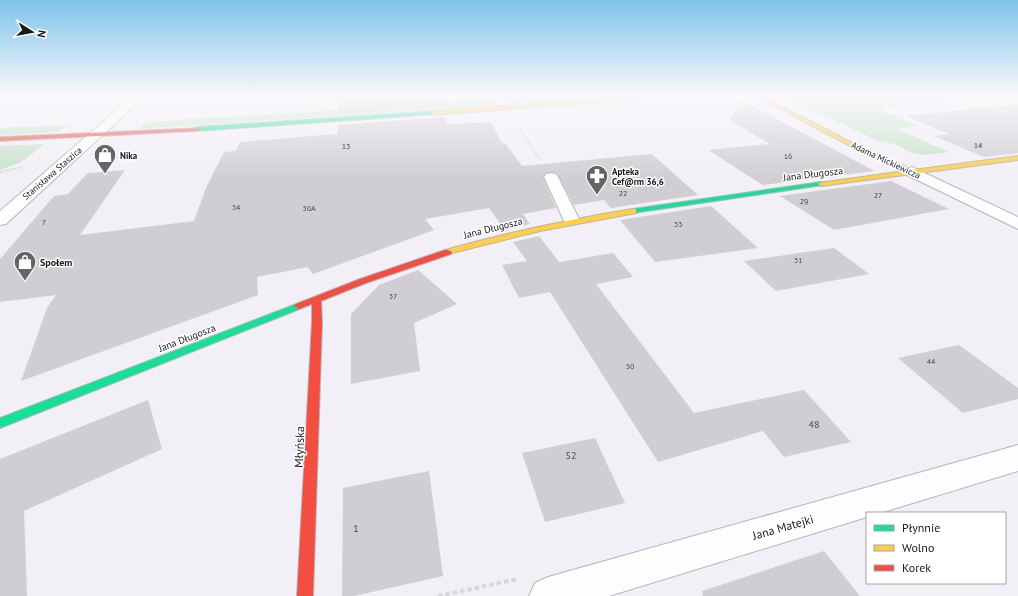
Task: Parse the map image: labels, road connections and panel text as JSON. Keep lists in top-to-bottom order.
{
  "streets": {
    "street": [
      "Adama Mickiewicza",
      "Stanisława Staszica",
      "Jana Długosza",
      "Młyńska",
      "Jana Matejki"
    ]
  },
  "crossings": [
    ["Adama Mickiewicza", "Jana Długosza"],
    ["Jana Długosza", "Młyńska"]
  ],
  "places": {
    "shop": ["Nika", "Społem"],
    "pharmacy": ["Apteka Cef@rm 36,6"]
  },
  "house_numbers": [
    "14",
    "13",
    "16",
    "22",
    "27",
    "29",
    "34",
    "30A",
    "7",
    "33",
    "31",
    "37",
    "44",
    "50",
    "48",
    "52",
    "1"
  ],
  "legend": ["Płynnie", "Wolno", "Korek"],
  "north": "right"
}
